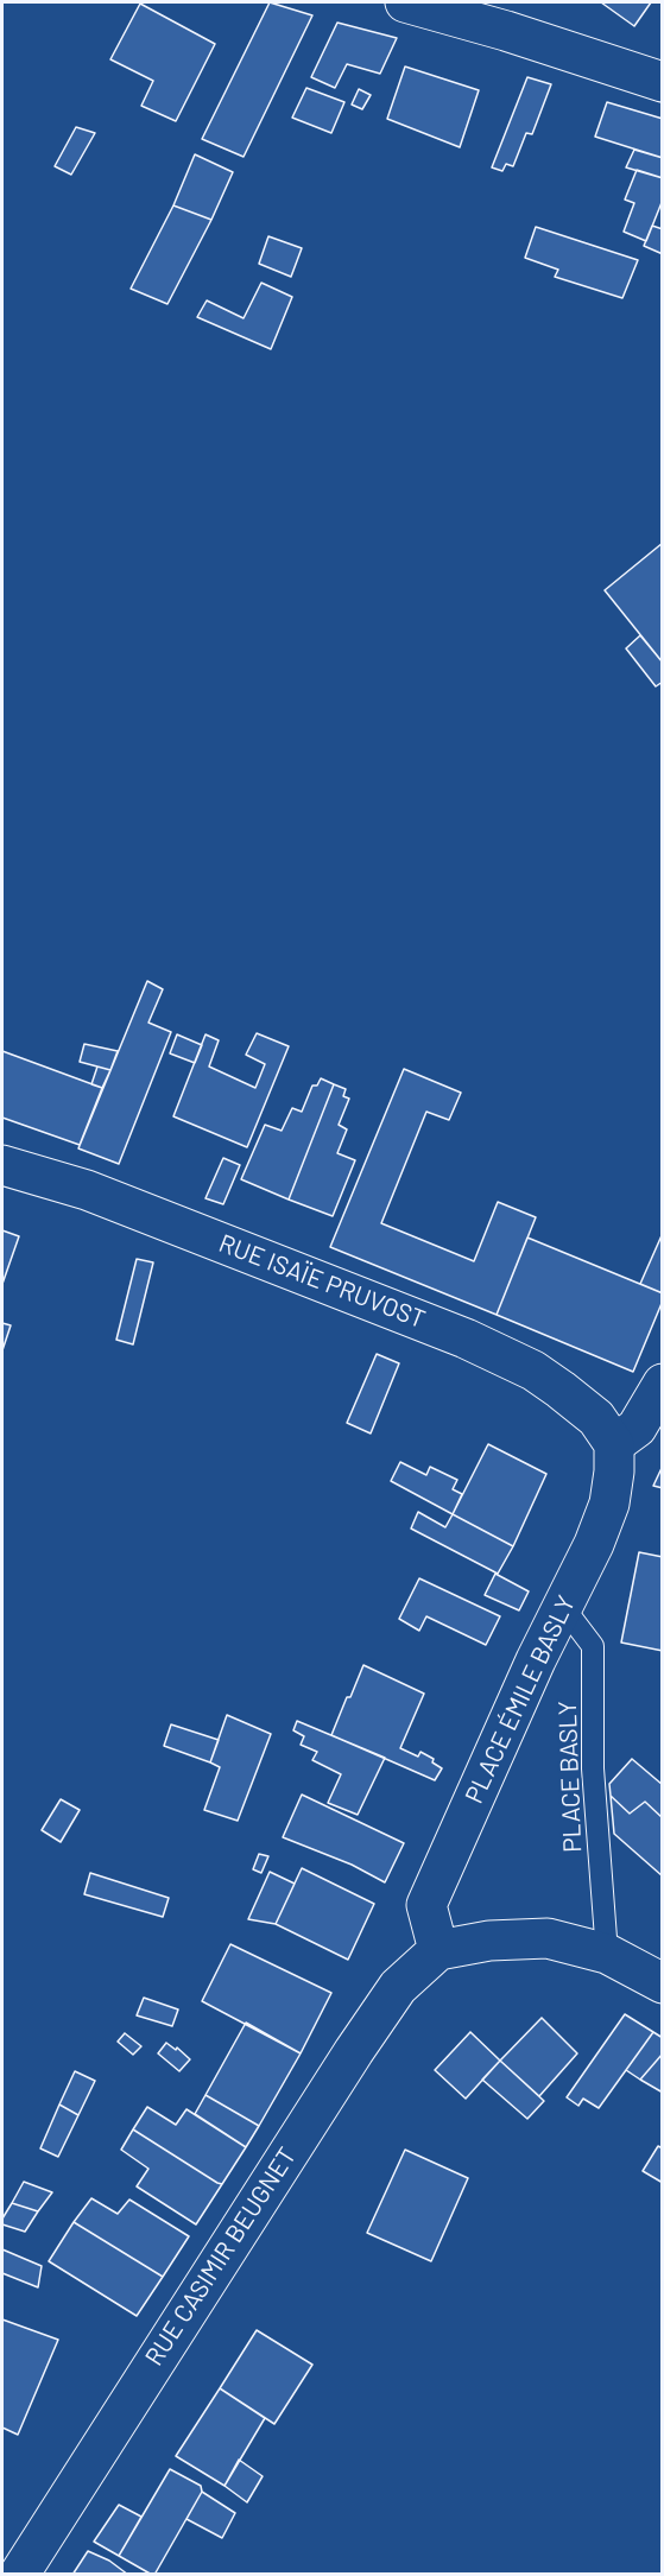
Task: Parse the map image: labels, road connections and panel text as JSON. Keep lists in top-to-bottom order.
{
  "streets": {
    "street": ["RUE ISAÏE PRUVOST", "PLACE ÉMILE BASLY", "RUE CASIMIR BEUGNET"],
    "lane": ["PLACE BASLY"]
  },
  "crossings": [
    ["RUE ISAÏE PRUVOST", "PLACE ÉMILE BASLY"],
    ["PLACE ÉMILE BASLY", "PLACE BASLY"],
    ["PLACE ÉMILE BASLY", "RUE CASIMIR BEUGNET"]
  ]
}
